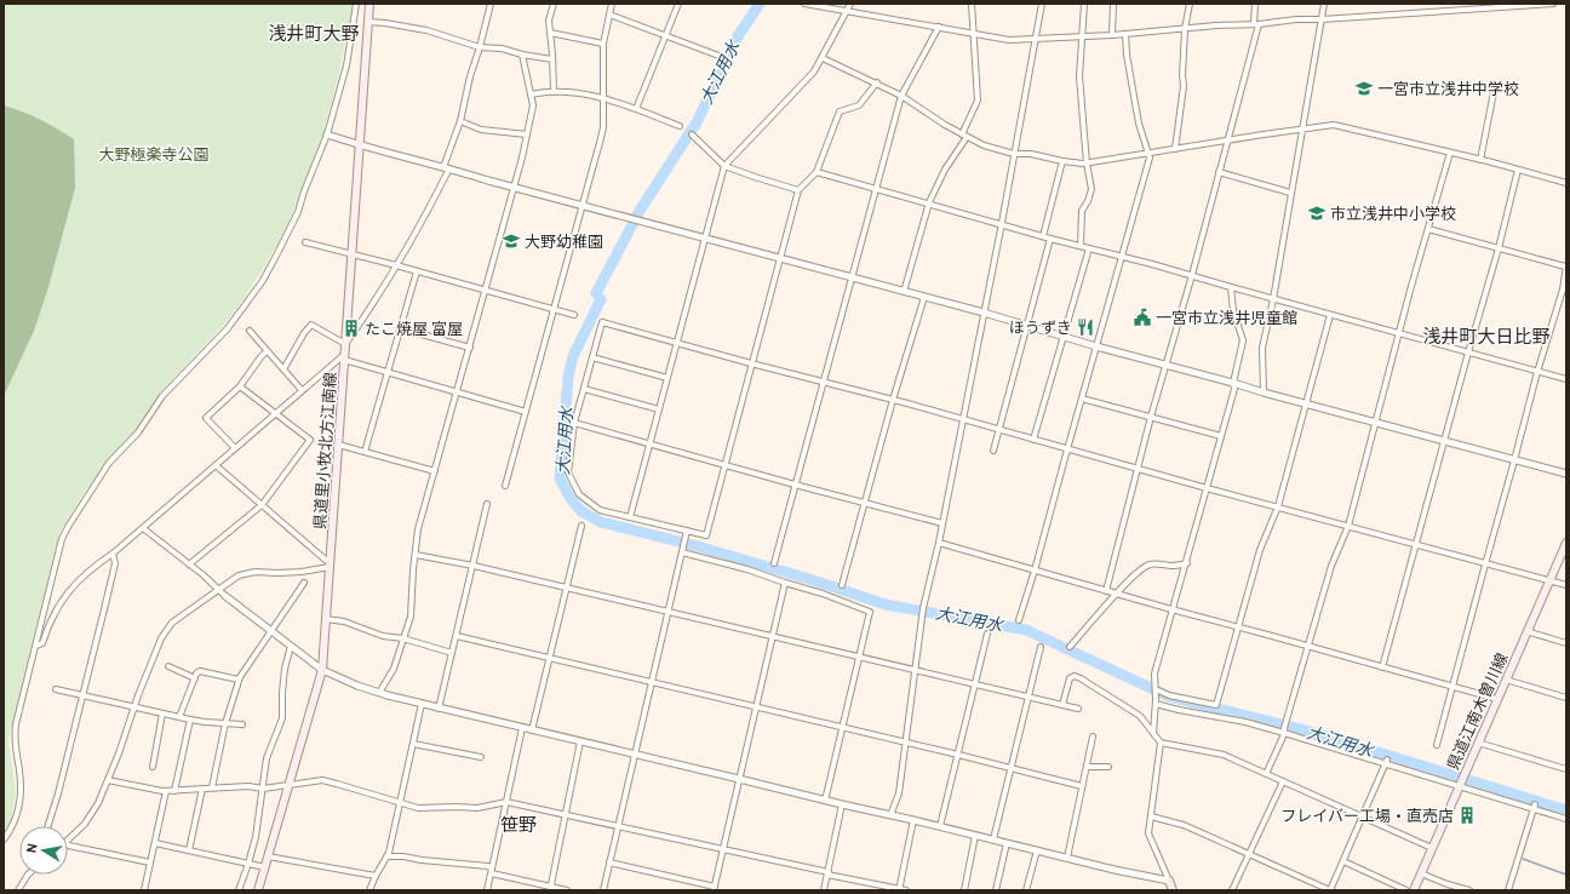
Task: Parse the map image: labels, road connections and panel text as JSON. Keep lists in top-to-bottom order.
{
  "streets": {
    "main road": ["県道里小牧北方江南線", "県道江南木曽川線"]
  },
  "districts": ["浅井町大野", "浅井町大日比野", "笹野"],
  "water": ["大江用水"],
  "parks": ["大野極楽寺公園"],
  "places": {
    "school or university": ["一宮市立浅井中学校", "市立浅井中小学校", "大野幼稚園"],
    "public building": ["一宮市立浅井児童館"],
    "restaurant": ["ほうずき"],
    "building": ["たこ焼屋 富屋", "フレイバー工場・直売店"]
  },
  "north": "left"
}
